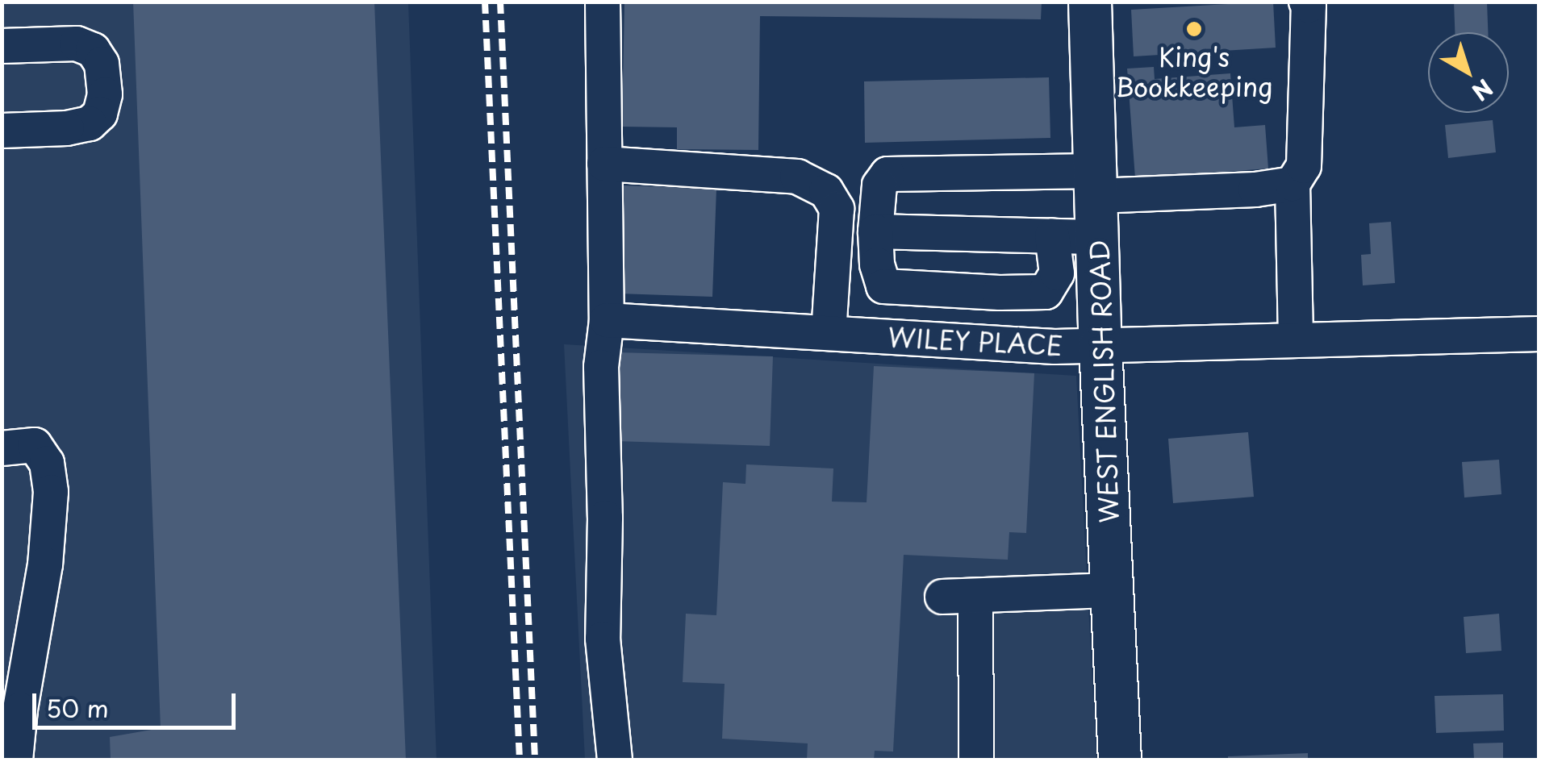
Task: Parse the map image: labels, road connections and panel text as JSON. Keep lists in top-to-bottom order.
{
  "streets": {
    "main road": ["WEST ENGLISH ROAD"],
    "street": ["WILEY PLACE"]
  },
  "crossings": [
    ["WILEY PLACE", "WEST ENGLISH ROAD"]
  ],
  "places": ["King's Bookkeeping"],
  "scale_bar": "50 m",
  "north": "bottom right"
}
